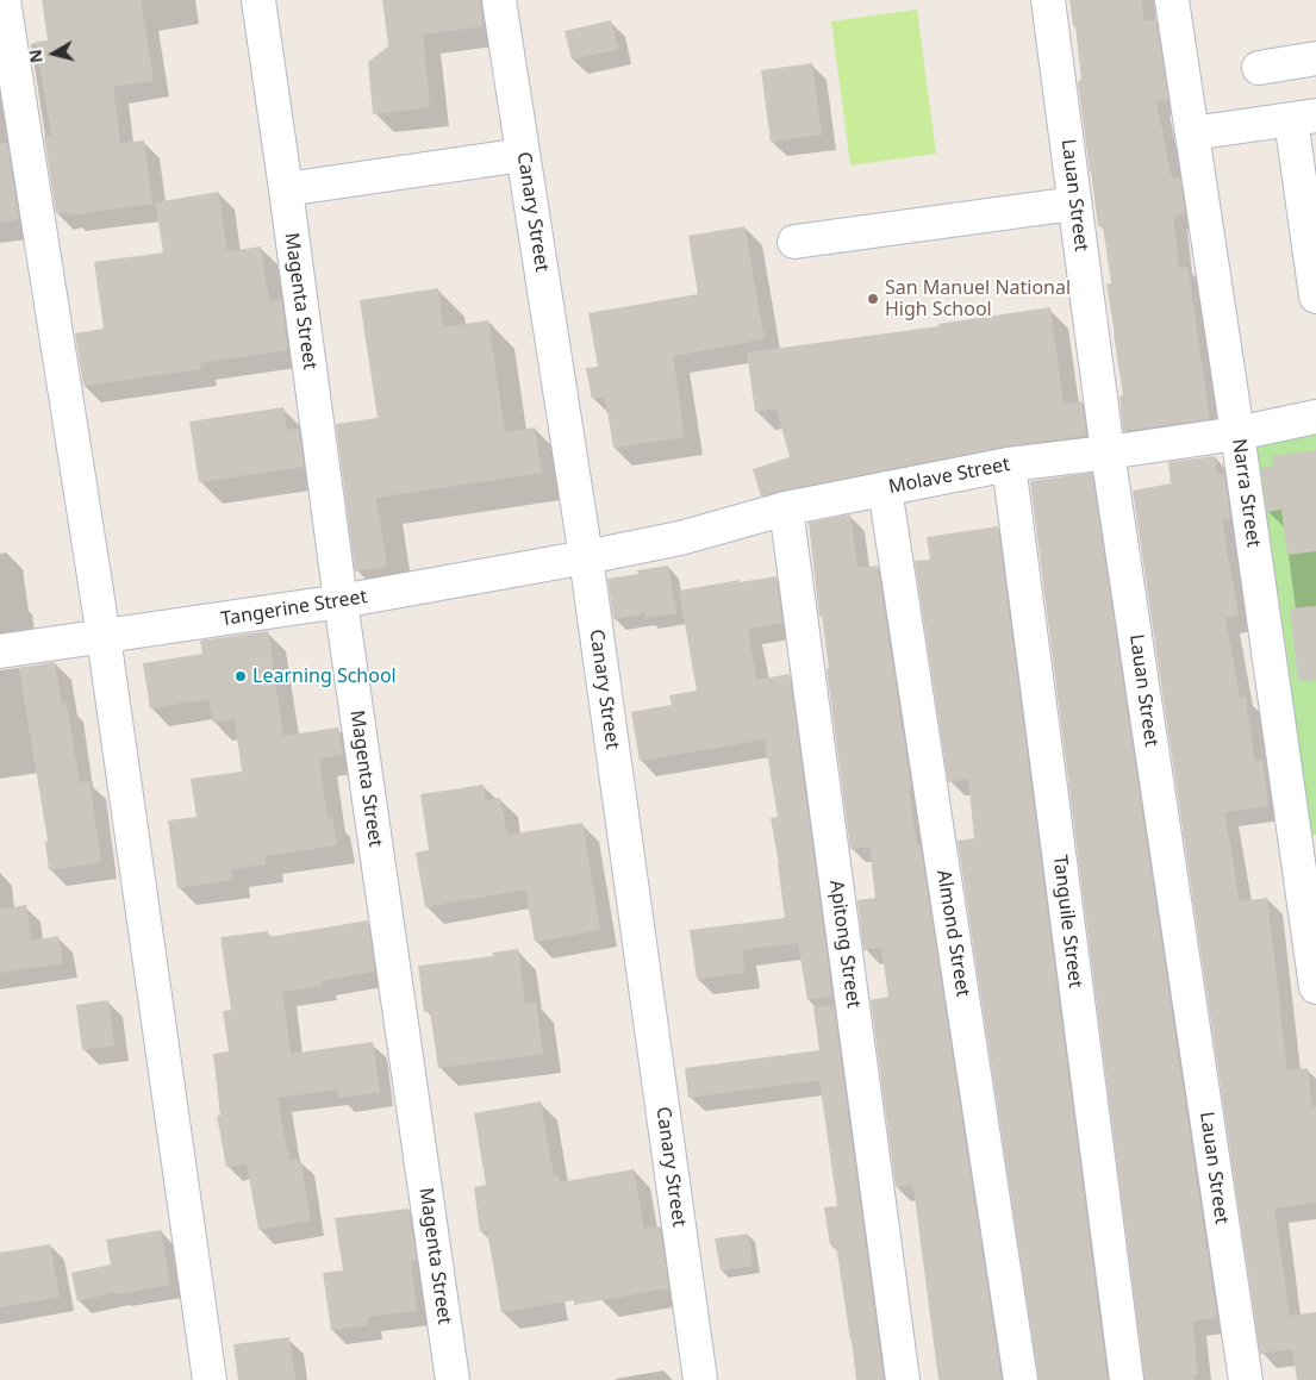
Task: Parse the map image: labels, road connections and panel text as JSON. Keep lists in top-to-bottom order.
{
  "streets": {
    "street": [
      "Lauan Street",
      "Canary Street",
      "Magenta Street",
      "Molave Street",
      "Narra Street",
      "Tangerine Street",
      "Tanguile Street",
      "Almond Street",
      "Apitong Street"
    ]
  },
  "crossings": [
    ["Lauan Street", "Molave Street"],
    ["Canary Street", "Molave Street"],
    ["Canary Street", "Tangerine Street"],
    ["Magenta Street", "Tangerine Street"],
    ["Molave Street", "Narra Street"],
    ["Molave Street", "Tangerine Street"],
    ["Molave Street", "Tanguile Street"],
    ["Molave Street", "Almond Street"],
    ["Molave Street", "Apitong Street"]
  ],
  "places": ["San Manuel National High School", "Learning School"],
  "north": "left"
}
